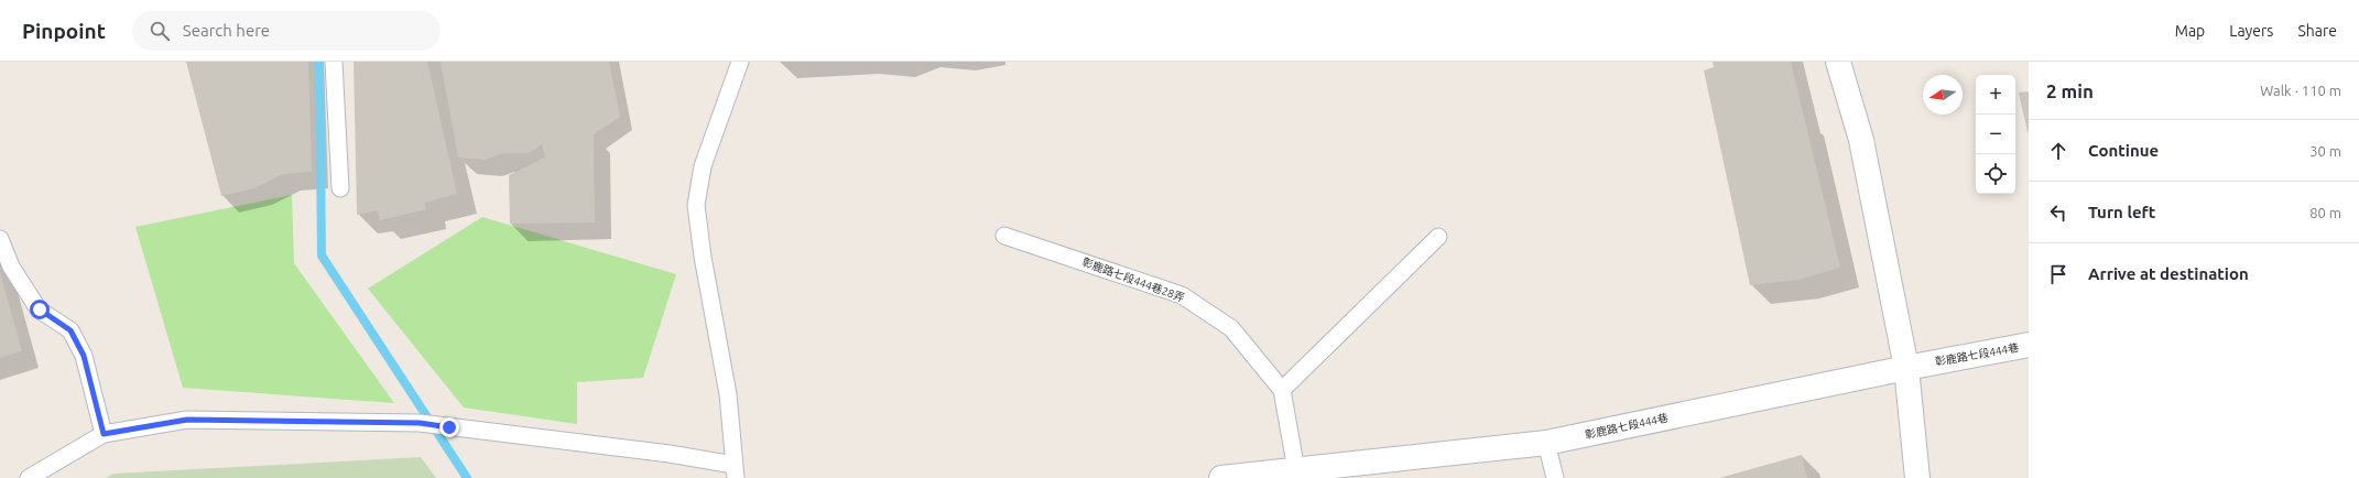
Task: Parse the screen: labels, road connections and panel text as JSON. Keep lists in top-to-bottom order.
{
  "streets": {
    "street": ["彰鹿路七段444巷"],
    "lane": ["彰鹿路七段444巷28弄"]
  },
  "crossings": [
    ["彰鹿路七段444巷28弄", "彰鹿路七段444巷"]
  ],
  "north": "left",
  "page": {
    "header": "Pinpoint",
    "search": "Search here",
    "nav": ["Map", "Layers", "Share"],
    "heading": ["2 min", "Walk · 110 m"],
    "map_buttons": ["+", "−"],
    "list": [
      ["Continue", "30 m"],
      ["Turn left", "80 m"],
      "Arrive at destination"
    ]
  }
}
